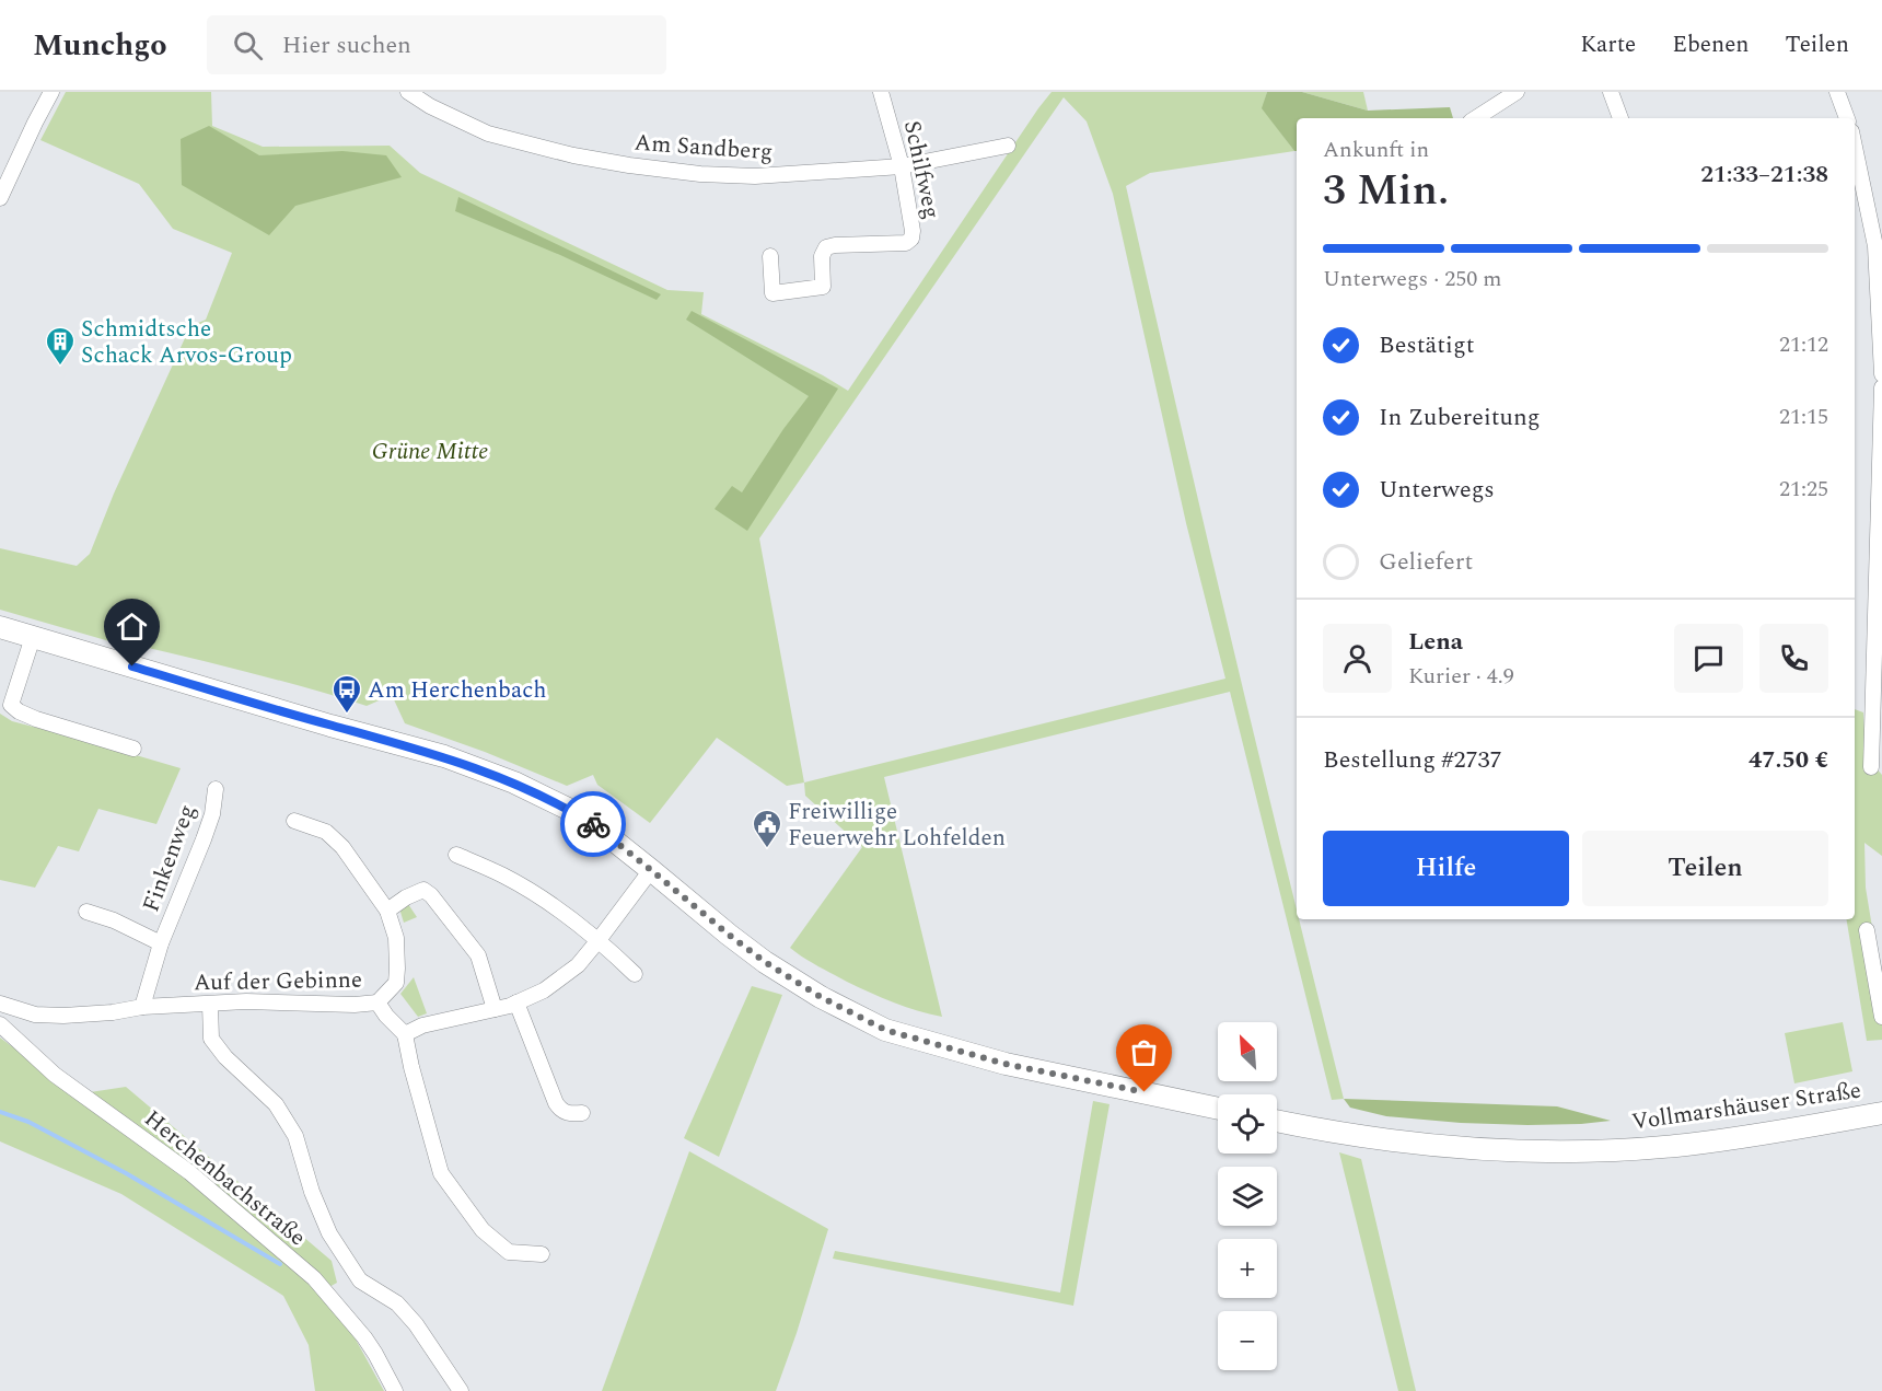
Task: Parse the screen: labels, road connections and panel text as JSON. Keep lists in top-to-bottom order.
{
  "streets": {
    "main road": ["Vollmarshäuser Straße"],
    "street": [
      "Am Sandberg",
      "Schilfweg",
      "Finkenweg",
      "Auf der Gebinne",
      "Herchenbachstraße"
    ]
  },
  "crossings": [
    ["Am Sandberg", "Schilfweg"],
    ["Finkenweg", "Auf der Gebinne"]
  ],
  "parks": ["Grüne Mitte"],
  "places": {
    "building": ["Schmidtsche Schack Arvos-Group"],
    "bus stop": ["Am Herchenbach"],
    "public building": ["Freiwillige Feuerwehr Lohfelden"]
  },
  "north": "top left",
  "page": {
    "header": "Munchgo",
    "search": "Hier suchen",
    "nav": ["Karte", "Ebenen", "Teilen"],
    "heading": ["3 Min.", "Ankunft in", "21:33–21:38"],
    "panel": [
      "Lena",
      "Kurier · 4.9",
      "Bestellung #2737",
      "47.50 €"
    ],
    "bar": "Unterwegs · 250 m",
    "list": [
      ["Bestätigt", "21:12"],
      ["In Zubereitung", "21:15"],
      ["Unterwegs", "21:25"],
      "Geliefert"
    ],
    "buttons": ["Hilfe", "Teilen"],
    "map_buttons": ["+", "−"]
  }
}
